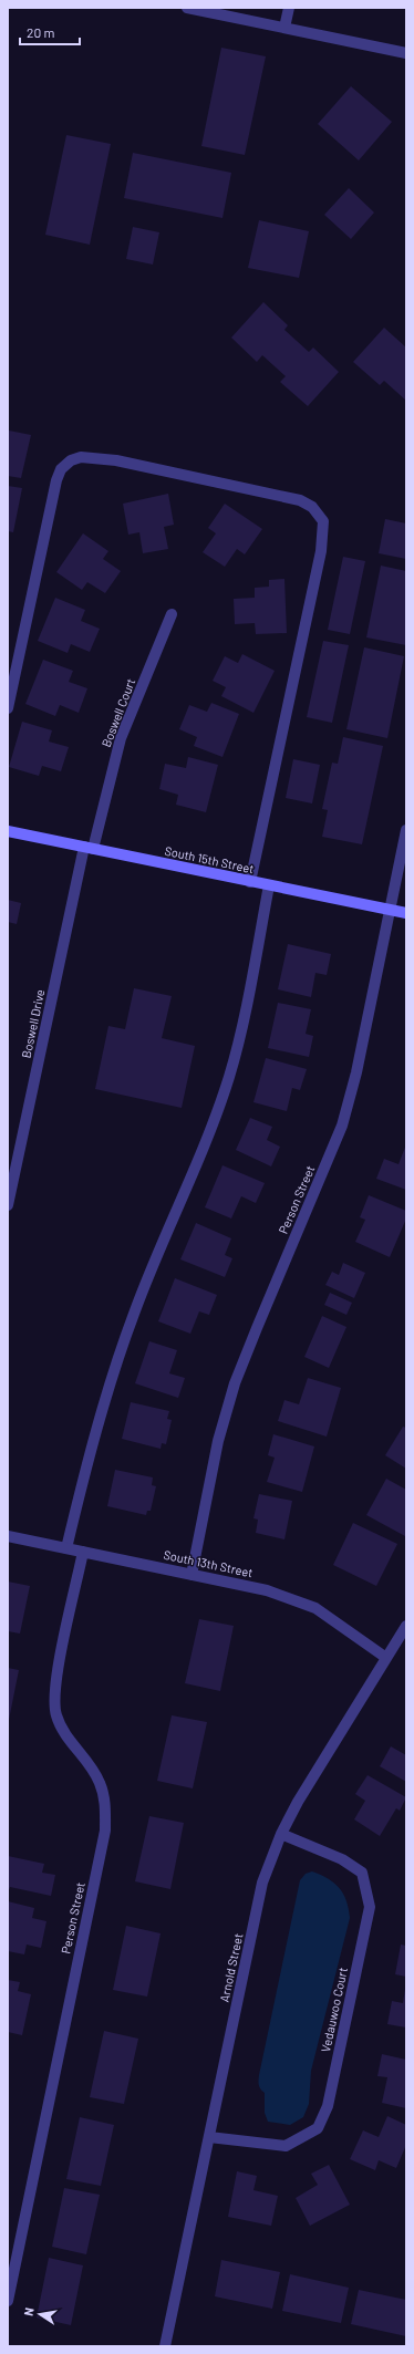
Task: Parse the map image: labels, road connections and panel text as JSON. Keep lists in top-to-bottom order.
{
  "streets": {
    "main road": ["South 15th Street"],
    "street": [
      "Boswell Court",
      "Boswell Drive",
      "Person Street",
      "South 13th Street",
      "Arnold Street",
      "Vedauwoo Court"
    ]
  },
  "crossings": [
    ["Boswell Court", "South 15th Street"],
    ["Boswell Court", "Boswell Drive"],
    ["South 15th Street", "Boswell Drive"],
    ["South 15th Street", "Person Street"],
    ["Person Street", "South 13th Street"],
    ["South 13th Street", "Arnold Street"],
    ["Arnold Street", "Vedauwoo Court"]
  ],
  "scale_bar": "20 m",
  "north": "left"
}
